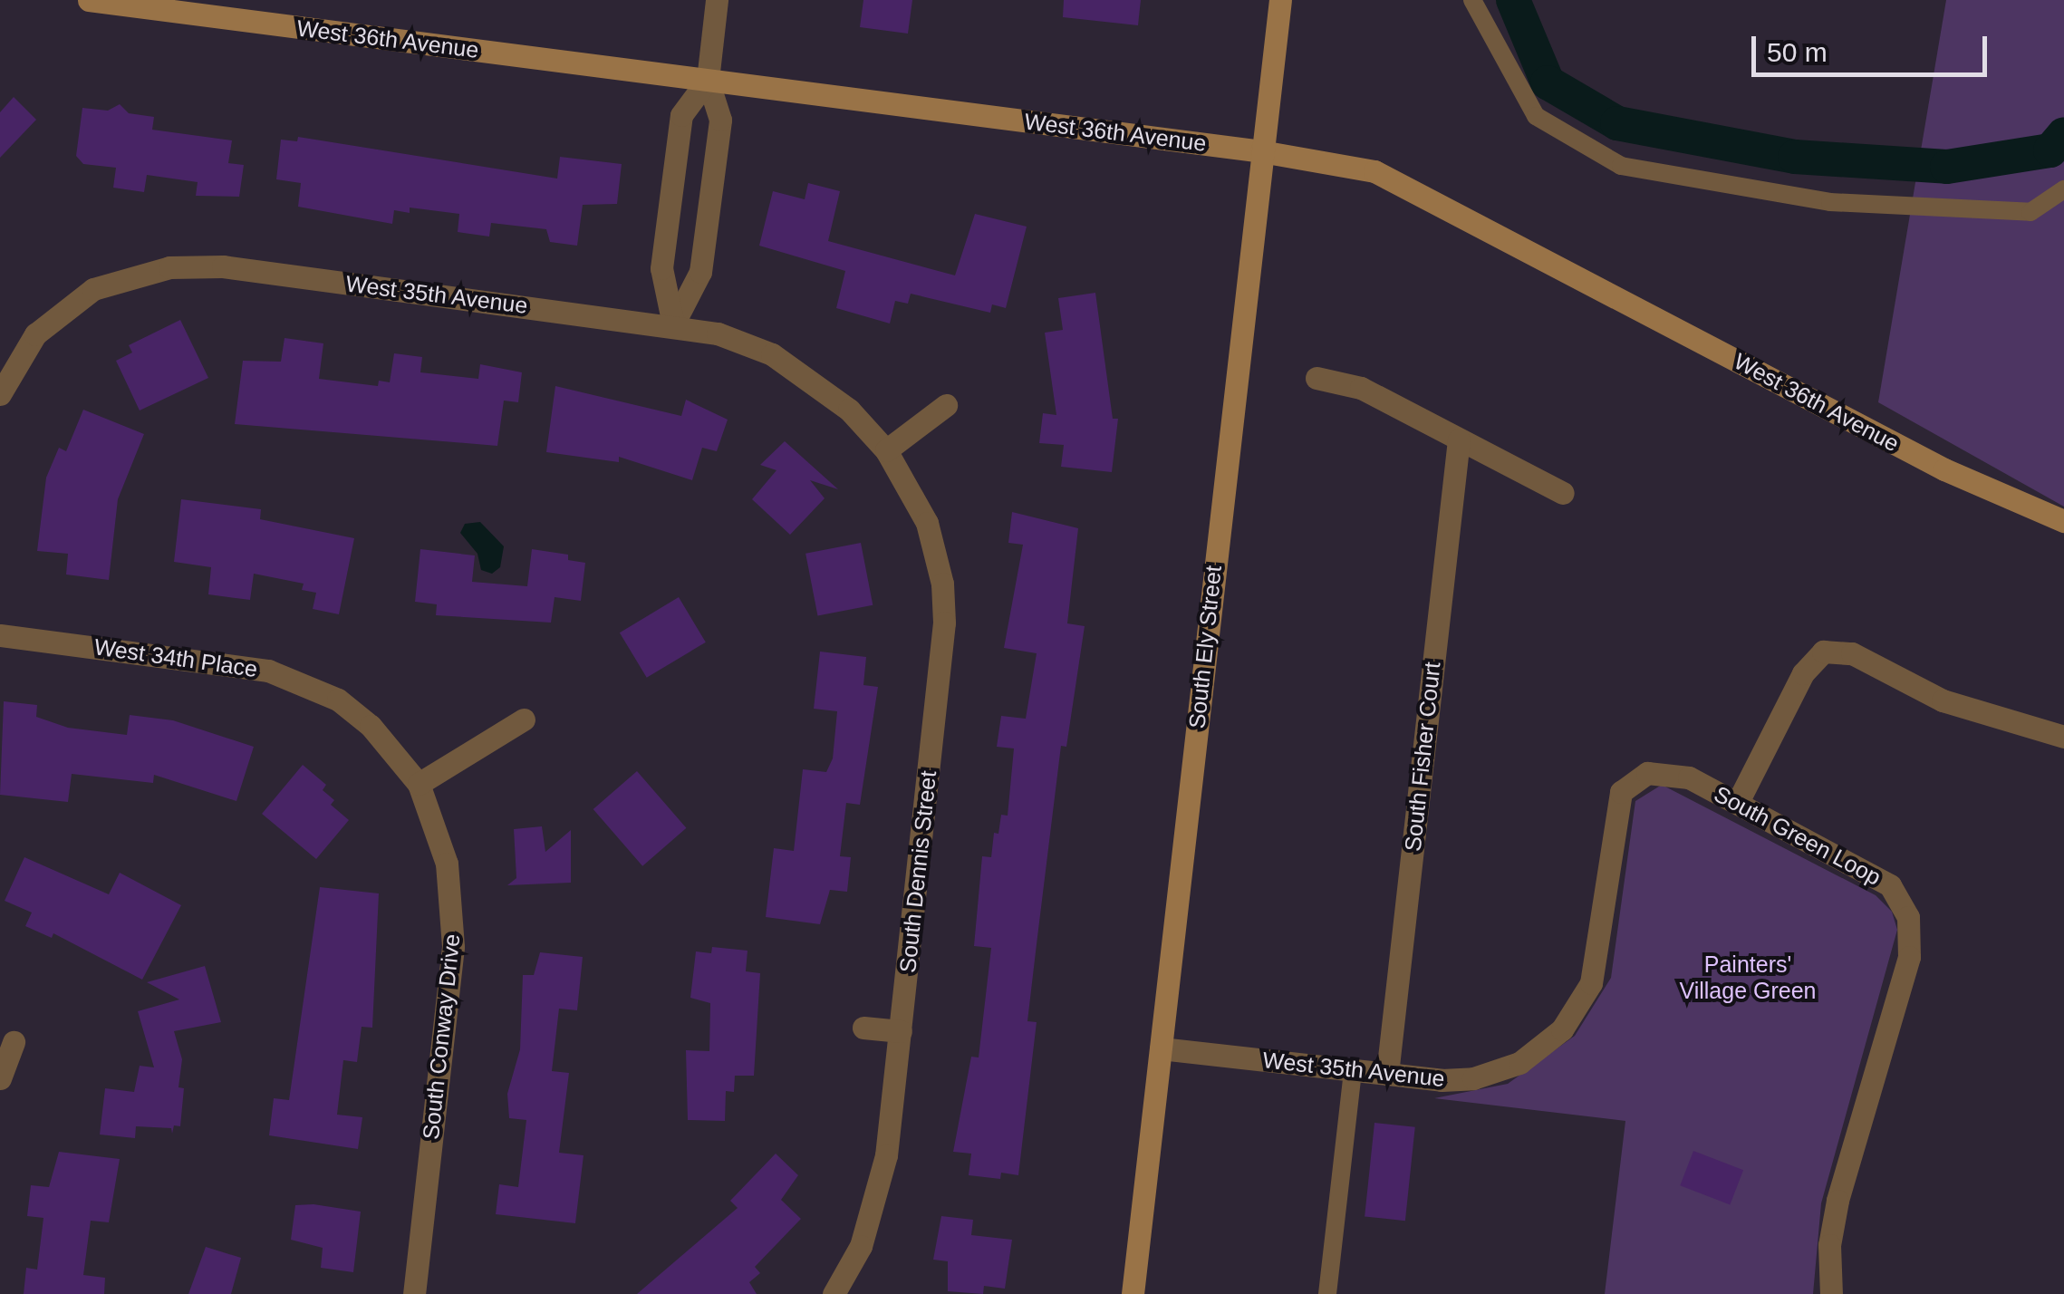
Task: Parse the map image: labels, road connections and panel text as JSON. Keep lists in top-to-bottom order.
{
  "streets": {
    "street": [
      "West 36th Avenue",
      "West 35th Avenue",
      "South Ely Street",
      "West 34th Place",
      "South Fisher Court",
      "South Green Loop",
      "South Dennis Street",
      "South Conway Drive"
    ]
  },
  "crossings": [
    ["West 36th Avenue", "South Ely Street"],
    ["West 35th Avenue", "South Ely Street"],
    ["West 35th Avenue", "South Fisher Court"],
    ["West 35th Avenue", "South Green Loop"],
    ["West 35th Avenue", "South Dennis Street"],
    ["West 34th Place", "South Conway Drive"]
  ],
  "parks": ["Painters' Village Green"],
  "scale_bar": "50 m"
}
